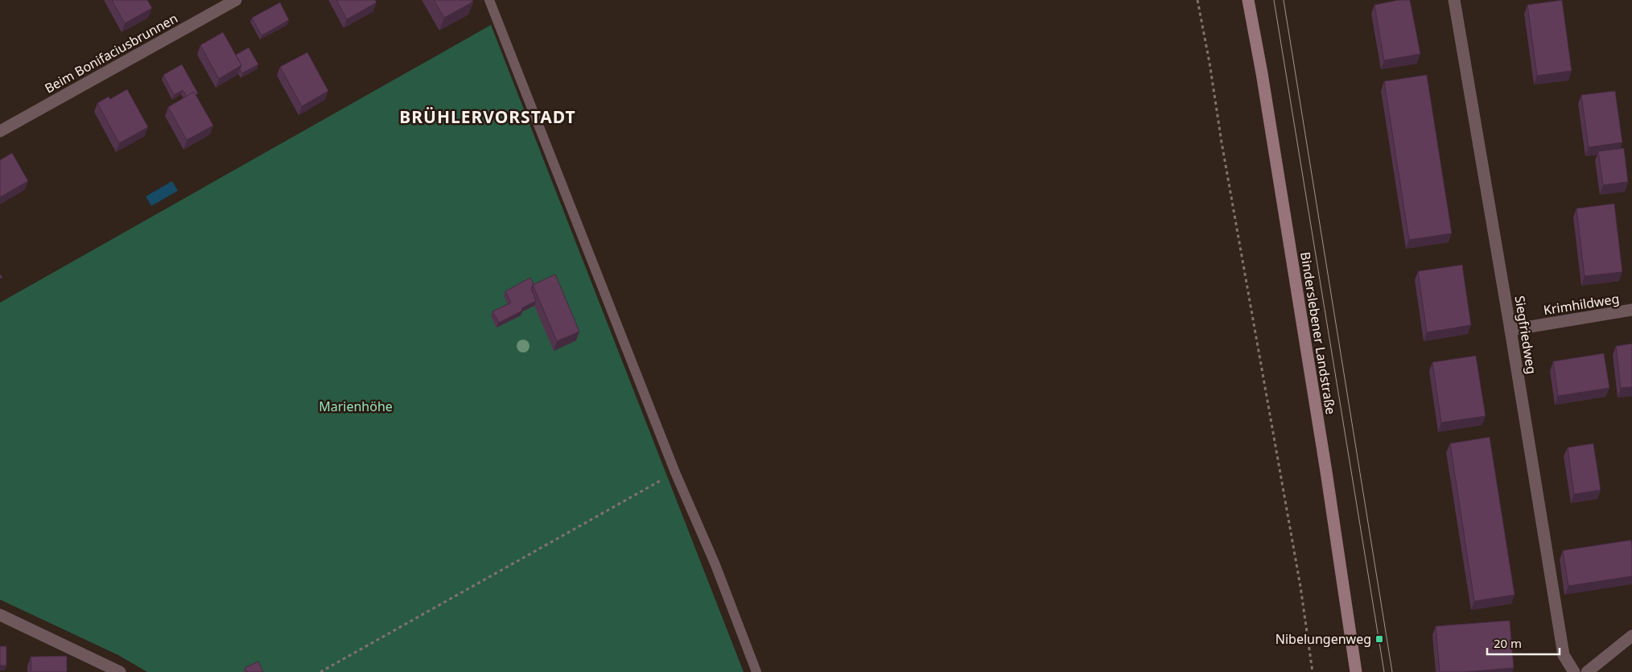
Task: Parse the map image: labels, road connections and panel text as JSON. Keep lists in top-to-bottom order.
{
  "streets": {
    "main road": ["Binderslebener Landstraße"],
    "street": ["Beim Bonifaciusbrunnen", "Krimhildweg", "Siegfriedweg"]
  },
  "crossings": [
    ["Krimhildweg", "Siegfriedweg"]
  ],
  "districts": ["BRÜHLERVORSTADT"],
  "parks": ["Marienhöhe"],
  "places": {
    "transit": ["Nibelungenweg"]
  },
  "scale_bar": "20 m"
}
